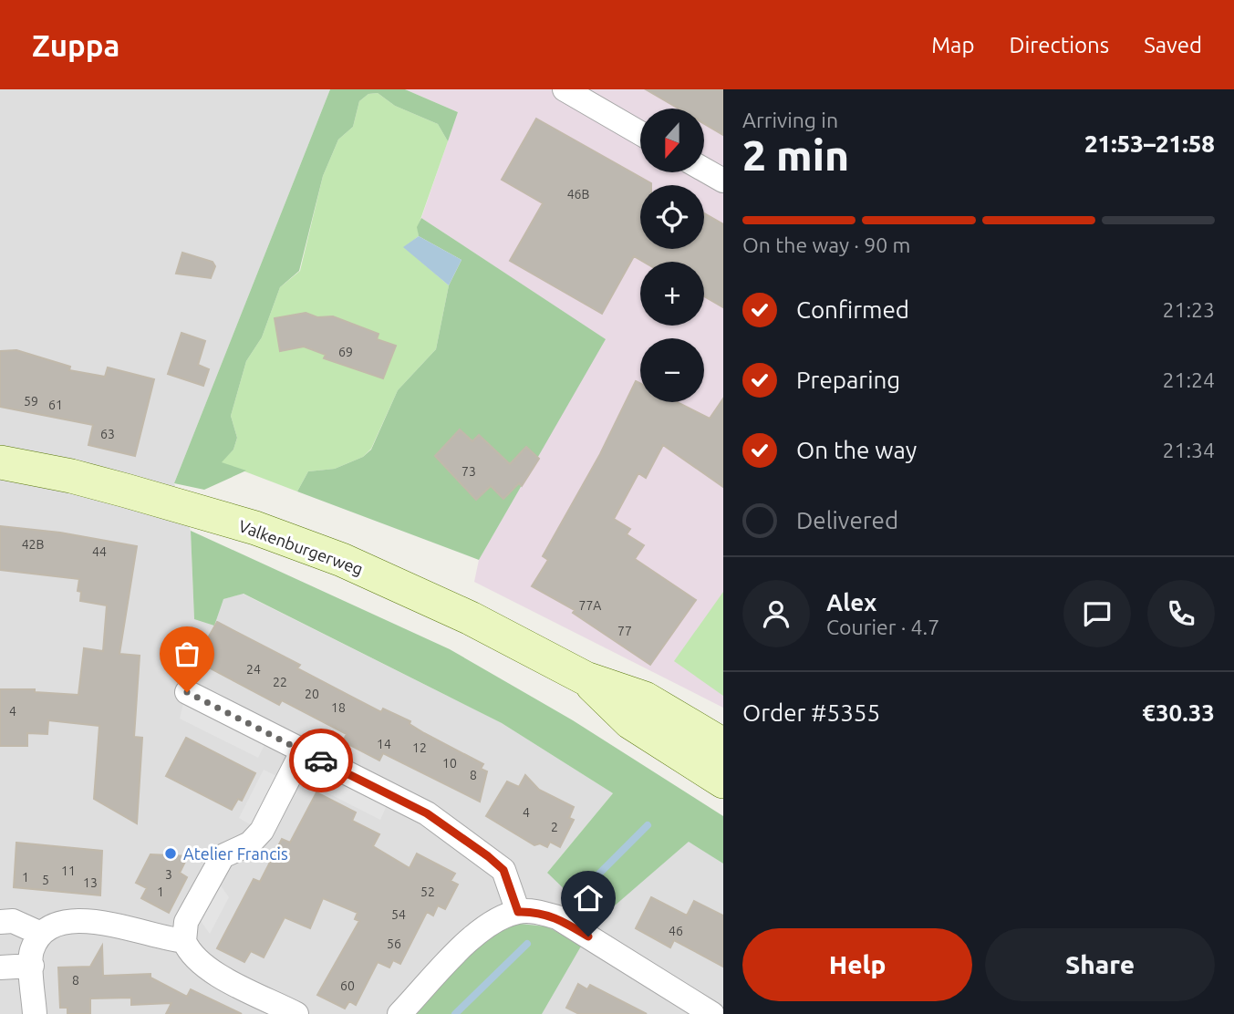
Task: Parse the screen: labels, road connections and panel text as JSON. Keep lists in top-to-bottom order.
{
  "streets": {
    "main road": ["Valkenburgerweg"]
  },
  "places": ["Atelier Francis"],
  "house_numbers": [
    "46B",
    "69",
    "59",
    "61",
    "63",
    "73",
    "42B",
    "44",
    "77A",
    "77",
    "24",
    "22",
    "20",
    "18",
    "4",
    "14",
    "12",
    "10",
    "8",
    "4",
    "2",
    "11",
    "3",
    "1",
    "5",
    "13",
    "1",
    "52",
    "54",
    "46",
    "56",
    "8",
    "60"
  ],
  "north": "bottom",
  "page": {
    "header": "Zuppa",
    "nav": ["Map", "Directions", "Saved"],
    "heading": ["2 min", "Arriving in", "21:53–21:58"],
    "panel": [
      "Alex",
      "Courier · 4.7",
      "Order #5355",
      "€30.33"
    ],
    "map_buttons": ["+", "−"],
    "bar": "On the way · 90 m",
    "list": [
      ["Confirmed", "21:23"],
      ["Preparing", "21:24"],
      ["On the way", "21:34"],
      "Delivered"
    ],
    "buttons": ["Help", "Share"]
  }
}
